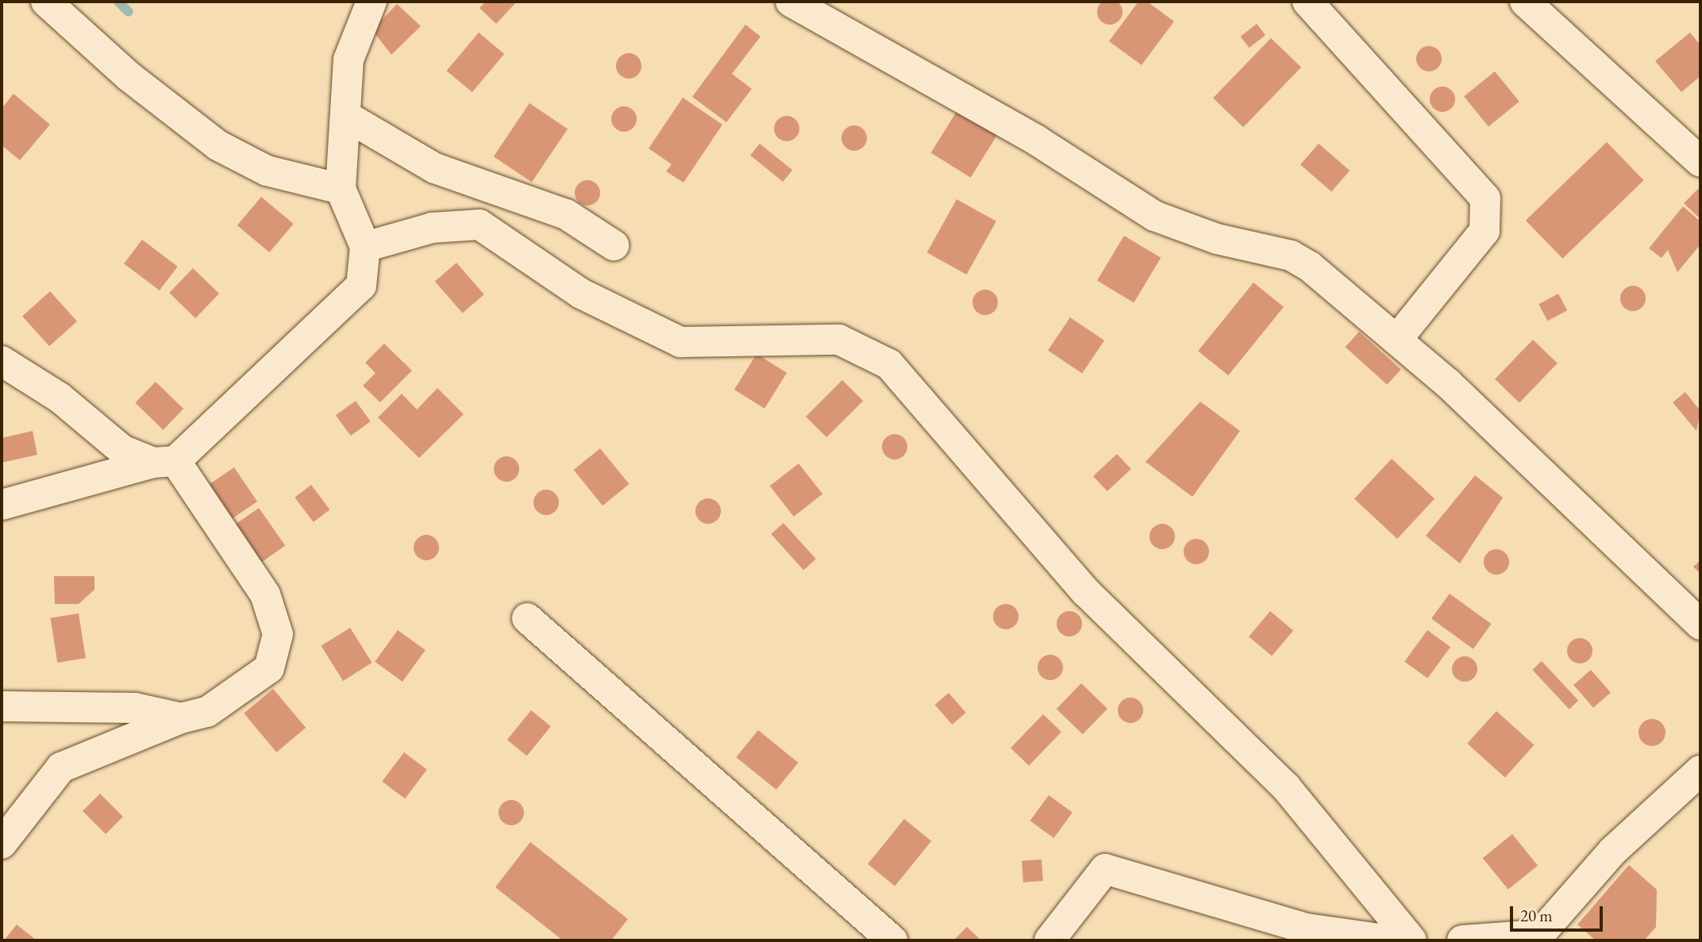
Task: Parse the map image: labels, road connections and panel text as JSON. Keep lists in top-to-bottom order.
{
  "scale_bar": "20 m"
}
